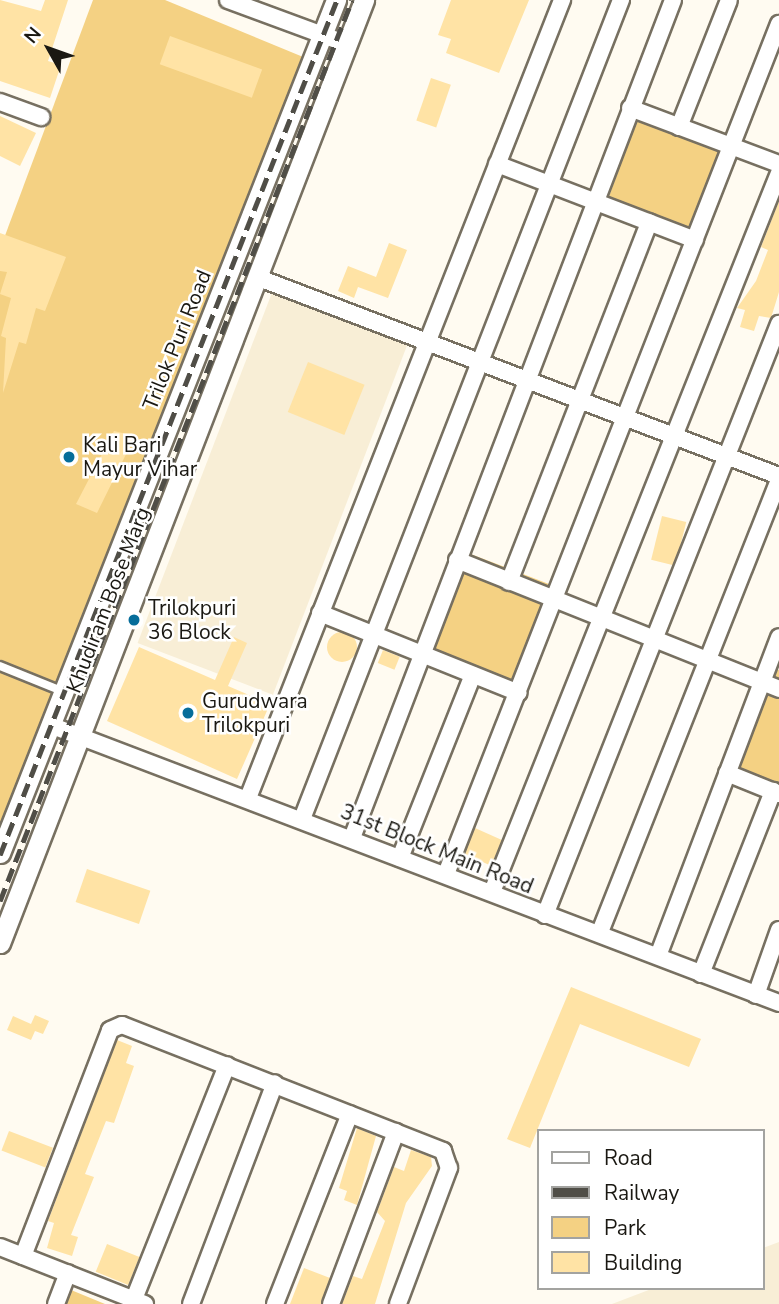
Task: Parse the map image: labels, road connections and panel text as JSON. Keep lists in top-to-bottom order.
{
  "streets": {
    "street": ["Trilok Puri Road", "Khudiram Bose Marg", "31st Block Main Road"]
  },
  "crossings": [
    ["Trilok Puri Road", "31st Block Main Road"],
    ["Khudiram Bose Marg", "31st Block Main Road"]
  ],
  "places": ["Kali Bari Mayur Vihar", "Trilokpuri 36 Block", "Gurudwara Trilokpuri"],
  "legend": [
    "Road",
    "Railway",
    "Park",
    "Building"
  ],
  "north": "top left"
}
